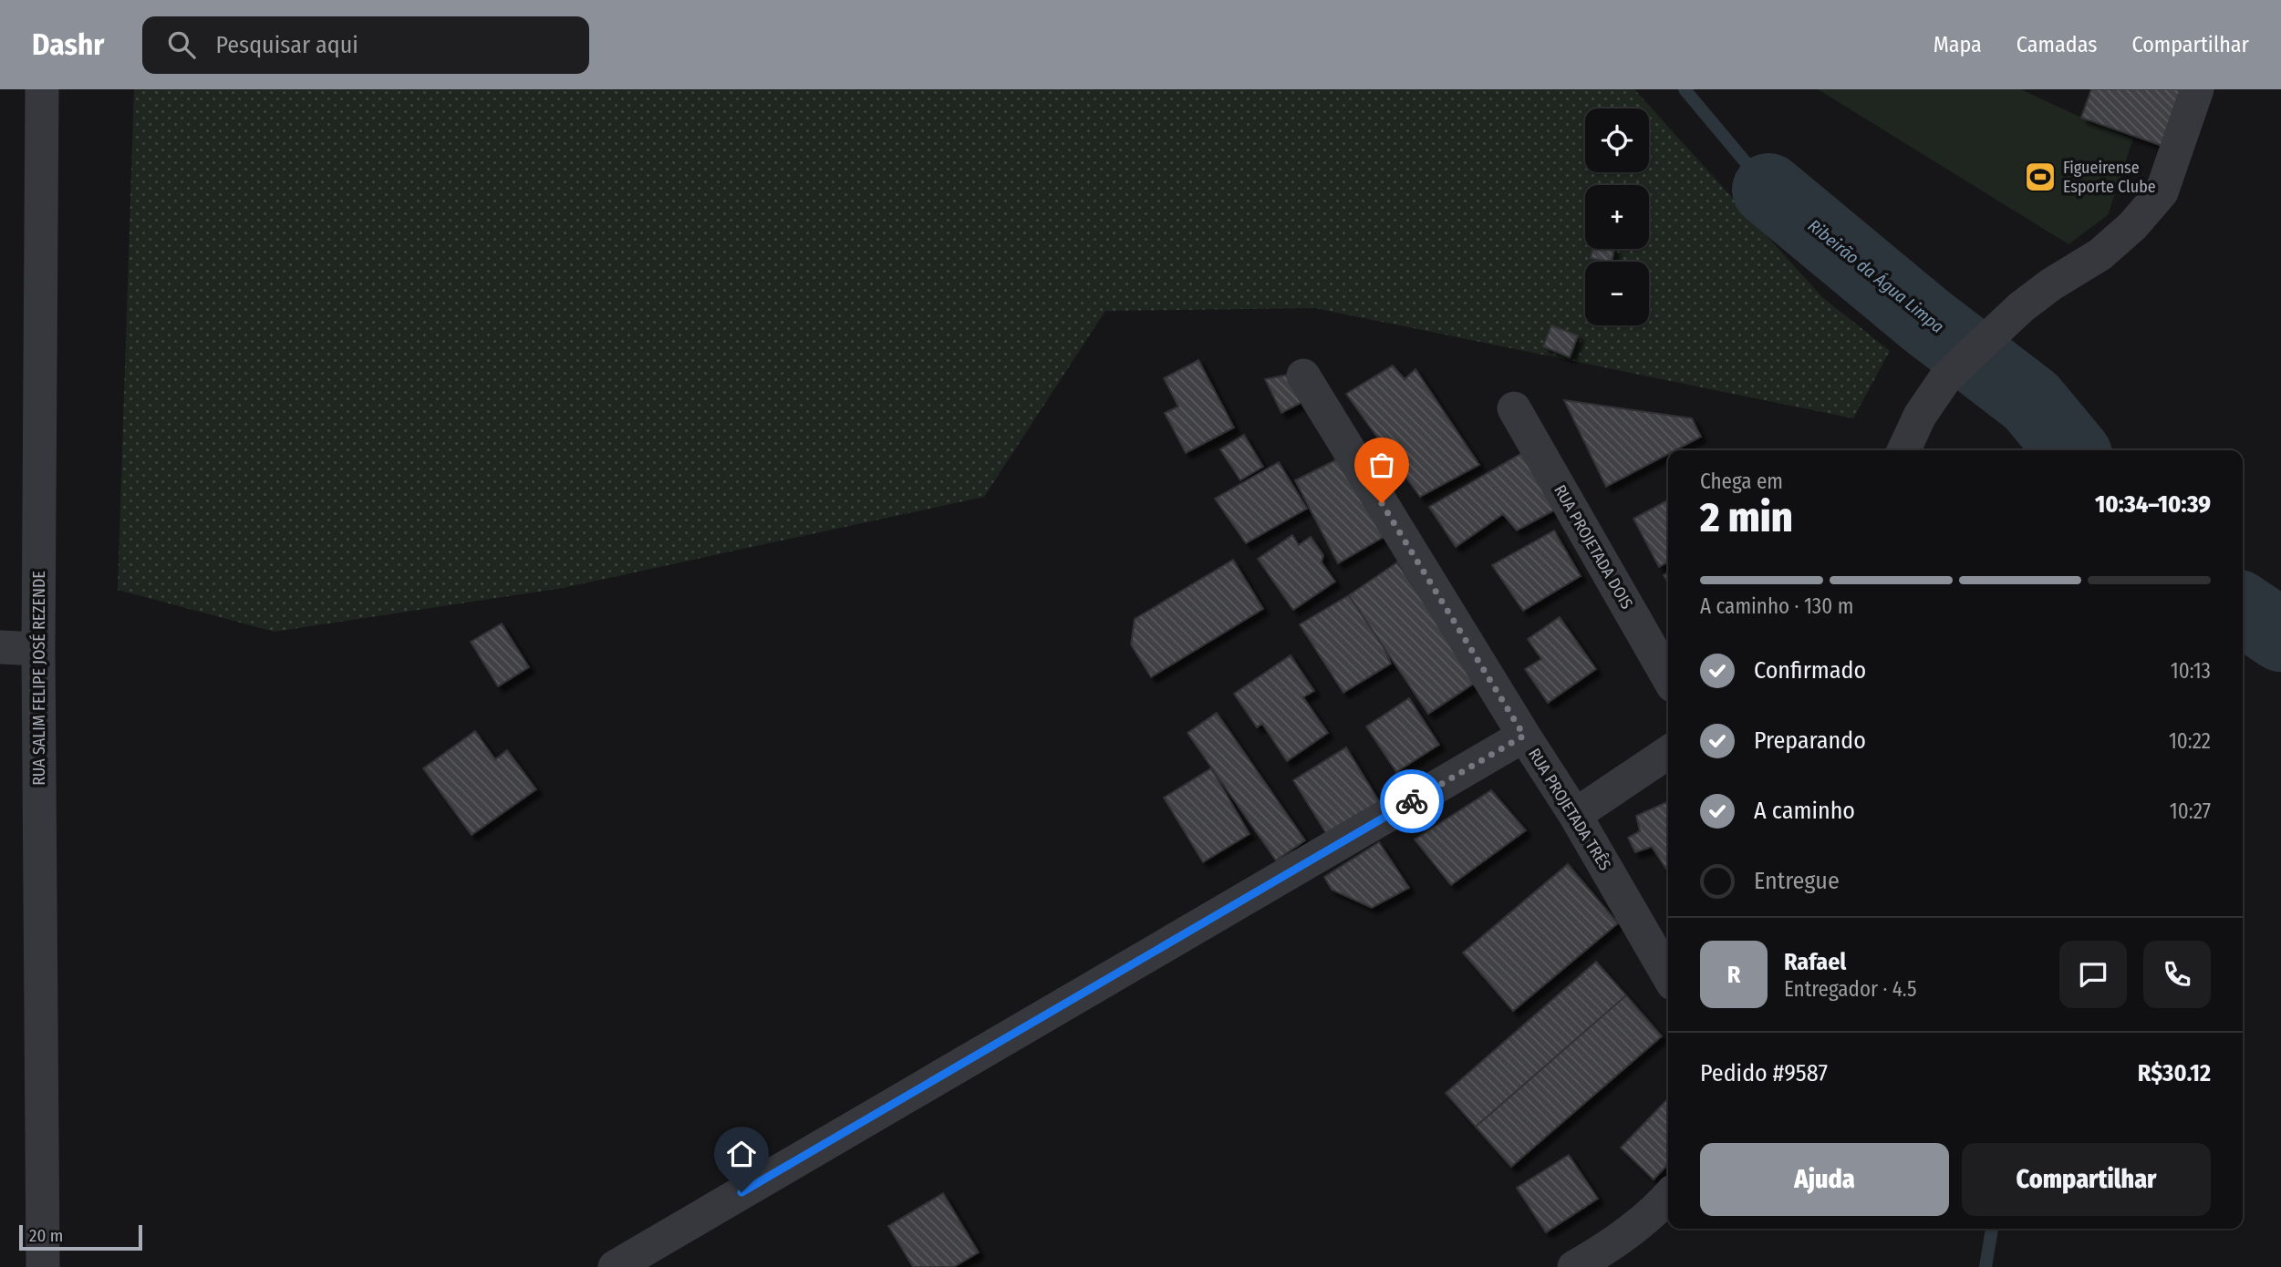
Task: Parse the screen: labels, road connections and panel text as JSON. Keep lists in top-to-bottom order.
{
  "streets": {
    "street": ["RUA PROJETADA DOIS", "RUA SALIM FELIPE JOSÉ REZENDE", "RUA PROJETADA TRÊS"]
  },
  "water": ["Ribeirão da Água Limpa"],
  "places": {
    "sports": ["Figueirense Esporte Clube"]
  },
  "scale_bar": "20 m",
  "page": {
    "header": "Dashr",
    "search": "Pesquisar aqui",
    "nav": ["Mapa", "Camadas", "Compartilhar"],
    "map_buttons": ["+", "−"],
    "heading": ["2 min", "Chega em", "10:34–10:39"],
    "panel": [
      "Rafael",
      "Entregador · 4.5",
      "Pedido #9587",
      "R$30.12"
    ],
    "bar": "A caminho · 130 m",
    "list": [
      ["Confirmado", "10:13"],
      ["Preparando", "10:22"],
      ["A caminho", "10:27"],
      "Entregue"
    ],
    "round": "R",
    "buttons": ["Ajuda", "Compartilhar"],
    "scale": "20 m"
  }
}
